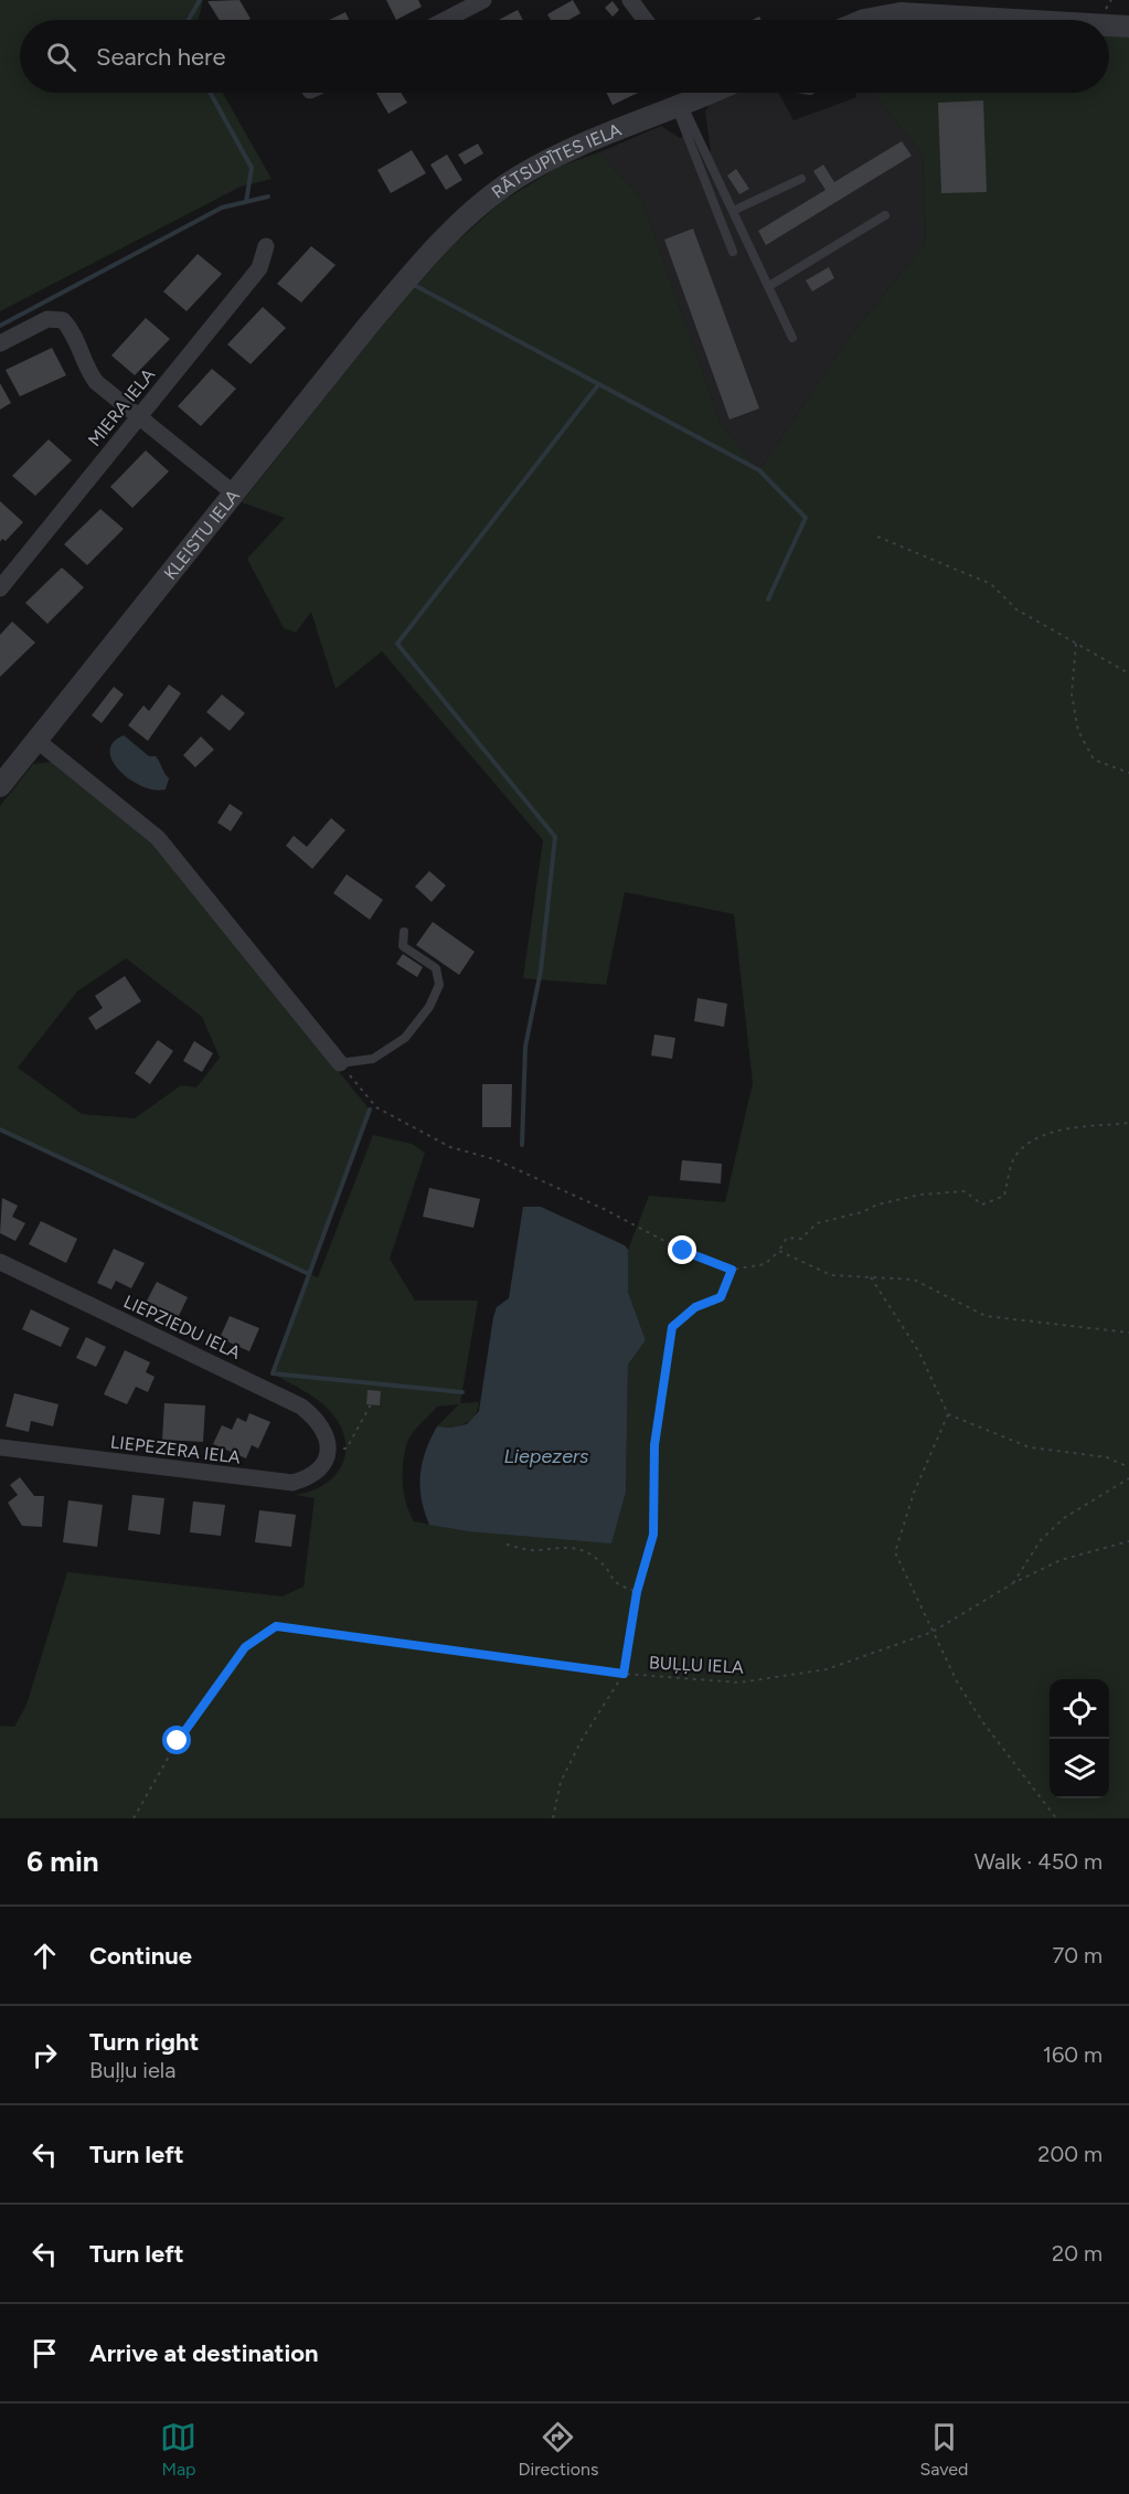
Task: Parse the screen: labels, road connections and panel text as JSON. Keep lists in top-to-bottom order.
{
  "streets": {
    "street": [
      "RĀTSUPĪTES IELA",
      "MIERA IELA",
      "KLEISTU IELA",
      "LIEPZIEDU IELA",
      "LIEPEZERA IELA"
    ],
    "path": ["BUĻĻU IELA"]
  },
  "crossings": [
    ["RĀTSUPĪTES IELA", "KLEISTU IELA"],
    ["LIEPZIEDU IELA", "LIEPEZERA IELA"]
  ],
  "water": ["Liepezers"],
  "page": {
    "search": "Search here",
    "heading": ["6 min", "Walk · 450 m"],
    "list": [
      ["Continue", "70 m"],
      ["Turn right", "Buļļu iela", "160 m"],
      ["Turn left", "200 m"],
      ["Turn left", "20 m"],
      "Arrive at destination"
    ],
    "nav": ["Map", "Directions", "Saved"]
  }
}
